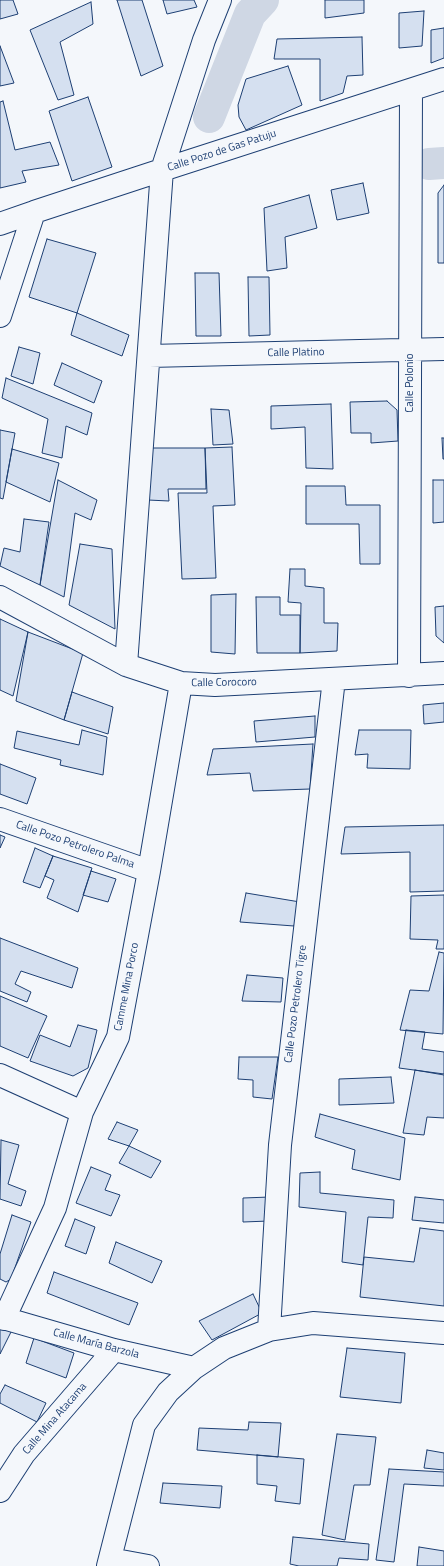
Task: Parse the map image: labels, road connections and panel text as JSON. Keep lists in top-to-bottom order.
{
  "streets": {
    "street": [
      "Calle Pozo de Gas Patuju",
      "Calle Platino",
      "Calle Polonio",
      "Calle Corocoro",
      "Calle Pozo Petrolero Palma",
      "Camme Mina Porco",
      "Calle Pozo Petrolero Tigre",
      "Calle María Barzola",
      "Calle Mina Atacama"
    ]
  },
  "crossings": [
    ["Calle Pozo de Gas Patuju", "Calle Polonio"],
    ["Calle Platino", "Calle Polonio"],
    ["Calle Polonio", "Calle Corocoro"],
    ["Calle Corocoro", "Camme Mina Porco"],
    ["Calle Corocoro", "Calle Pozo Petrolero Tigre"],
    ["Calle Pozo Petrolero Palma", "Camme Mina Porco"],
    ["Camme Mina Porco", "Calle María Barzola"],
    ["Calle María Barzola", "Calle Mina Atacama"]
  ]
}
